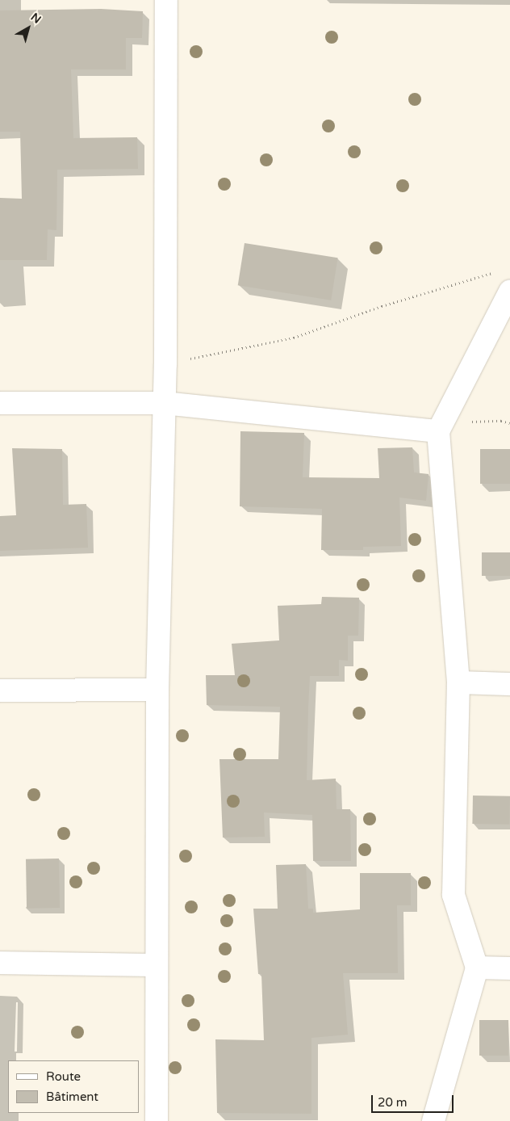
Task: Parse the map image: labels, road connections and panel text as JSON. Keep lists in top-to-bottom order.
{
  "legend": ["Route", "Bâtiment"],
  "scale_bar": "20 m",
  "north": "top right"
}
